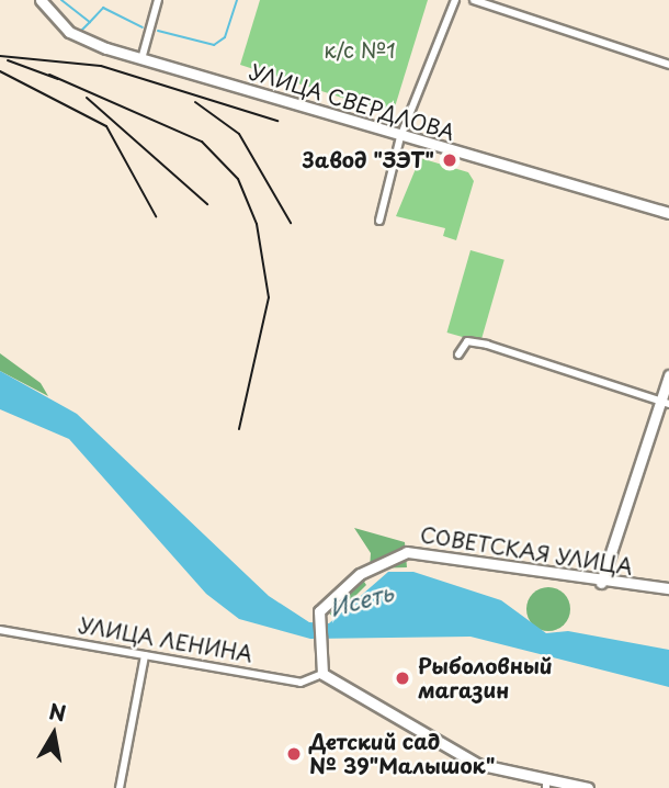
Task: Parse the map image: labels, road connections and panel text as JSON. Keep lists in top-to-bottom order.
{
  "streets": {
    "street": ["УЛИЦА СВЕРДЛОВА", "СОВЕТСКАЯ УЛИЦА", "УЛИЦА ЛЕНИНА"]
  },
  "crossings": [
    ["СОВЕТСКАЯ УЛИЦА", "УЛИЦА ЛЕНИНА"]
  ],
  "water": ["Исеть"],
  "parks": ["к/с №1"],
  "places": ["Завод \"ЗЭТ\"", "Рыболовный магазин", "Детский сад № 39\"Малышок\""],
  "north": "top"
}
